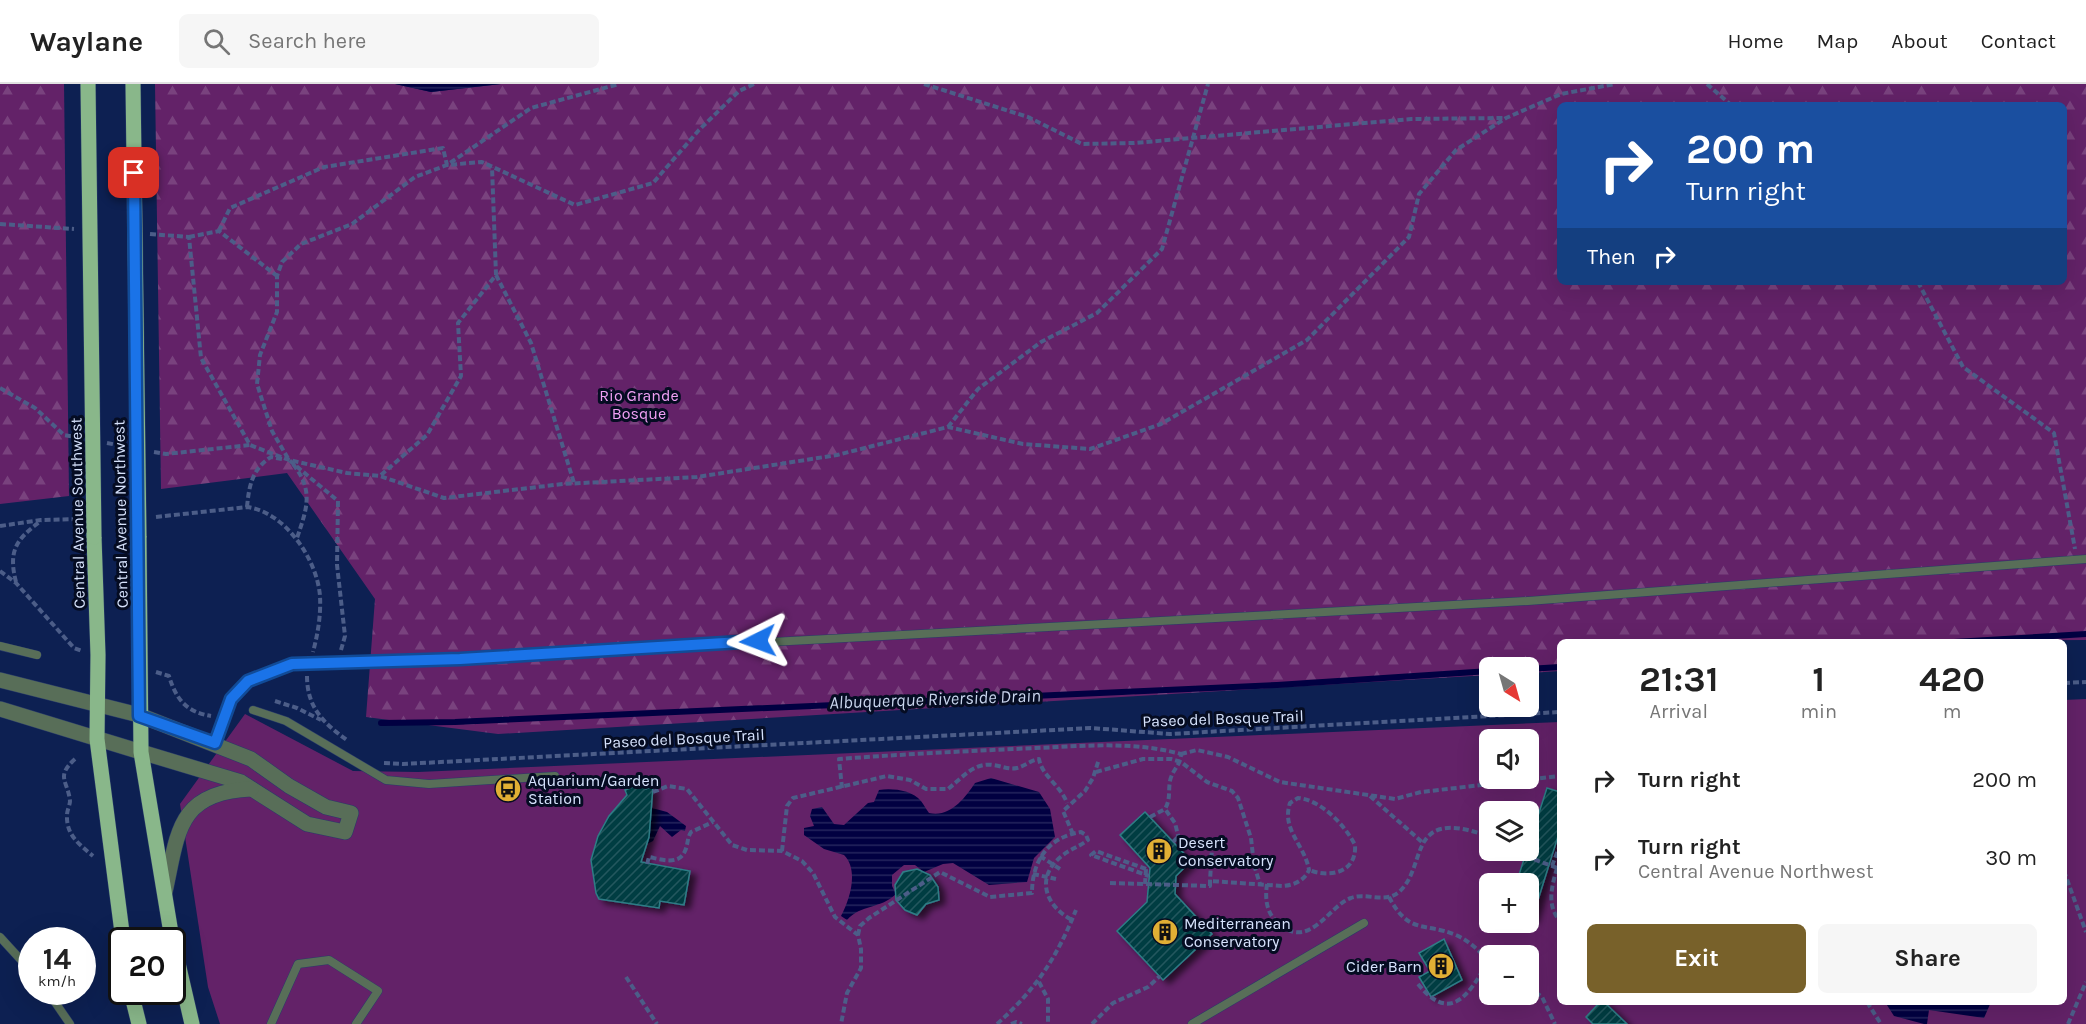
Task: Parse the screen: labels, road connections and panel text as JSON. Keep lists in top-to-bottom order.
{
  "streets": {
    "main road": ["Central Avenue Southwest", "Central Avenue Northwest"],
    "path": ["Paseo del Bosque Trail"]
  },
  "water": ["Albuquerque Riverside Drain"],
  "parks": ["Rio Grande Bosque"],
  "places": {
    "bus stop": ["Aquarium/Garden Station"],
    "building": ["Desert Conservatory", "Mediterranean Conservatory", "Cider Barn"]
  },
  "north": "bottom right",
  "page": {
    "header": "Waylane",
    "search": "Search here",
    "nav": [
      "Home",
      "Map",
      "About",
      "Contact"
    ],
    "turn": ["200 m", "Turn right"],
    "then": "Then",
    "eta": [
      "21:31",
      "Arrival",
      "1",
      "min",
      "420",
      "m"
    ],
    "map_buttons": ["+", "−"],
    "list": [
      {
        "name": "Turn right",
        "value": "200 m"
      },
      {
        "name": "Turn right",
        "note": "Central Avenue Northwest",
        "value": "30 m"
      }
    ],
    "buttons": ["Exit", "Share"],
    "speed": "14 km/h",
    "limit": "20"
  }
}
